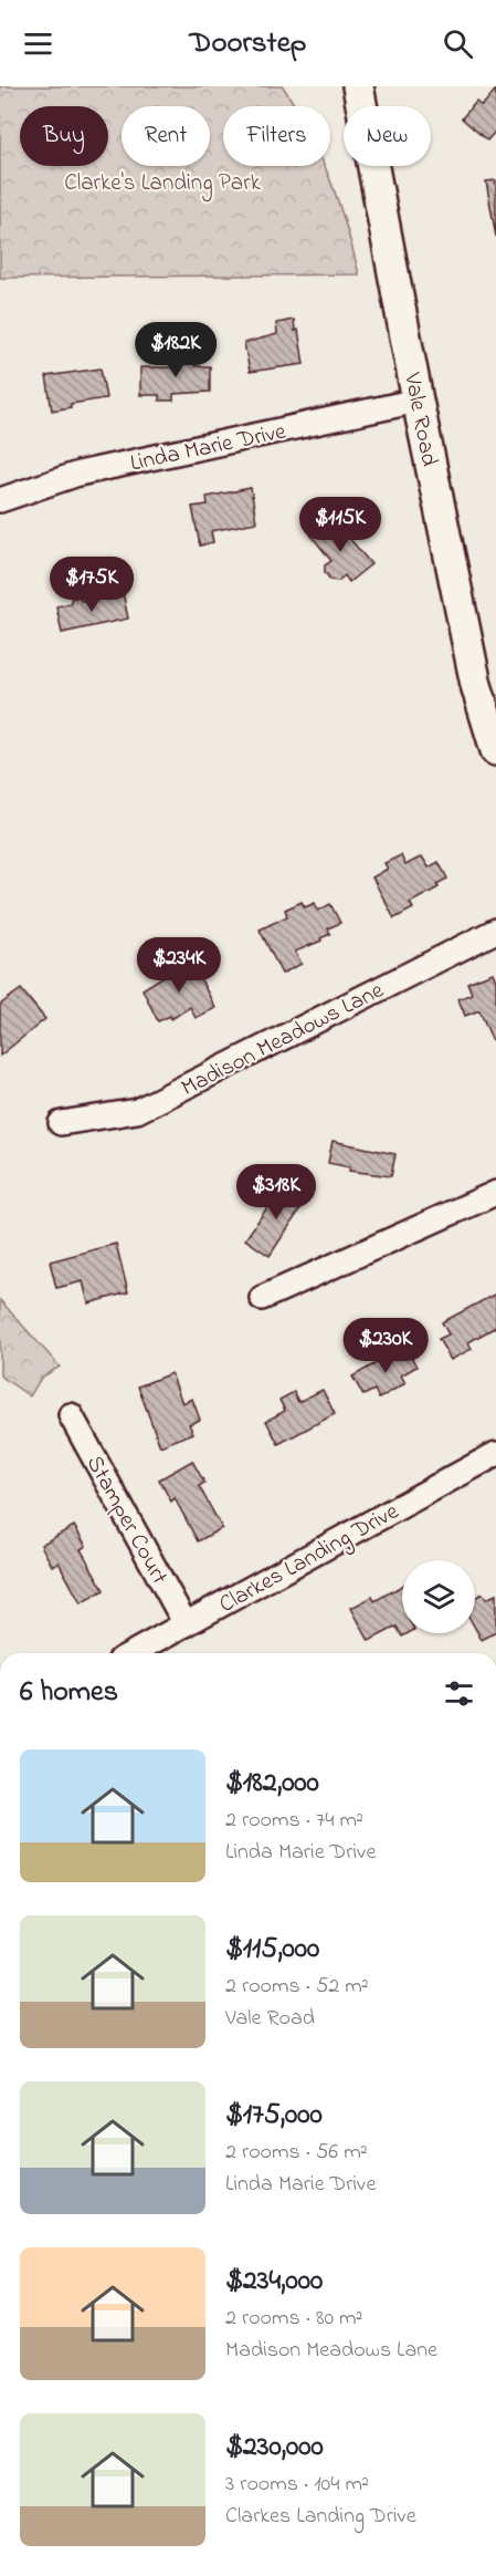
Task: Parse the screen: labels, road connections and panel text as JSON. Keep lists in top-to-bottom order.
{
  "streets": {
    "main road": ["Vale Road"],
    "street": [
      "Linda Marie Drive",
      "Madison Meadows Lane",
      "Stamper Court",
      "Clarkes Landing Drive"
    ]
  },
  "crossings": [
    ["Vale Road", "Linda Marie Drive"],
    ["Stamper Court", "Clarkes Landing Drive"]
  ],
  "parks": ["Clarke's Landing Park"],
  "page": {
    "header": "Doorstep",
    "chip": [
      "Buy",
      "Rent",
      "Filters",
      "New"
    ],
    "price": [
      "$182K",
      "$115K",
      "$175K",
      "$234K",
      "$318K",
      "$230K"
    ],
    "heading": "6 homes",
    "list": [
      {
        "name": "$182,000",
        "note": "2 rooms · 74 m² · Linda Marie Drive"
      },
      {
        "name": "$115,000",
        "note": "2 rooms · 52 m² · Vale Road"
      },
      {
        "name": "$175,000",
        "note": "2 rooms · 56 m² · Linda Marie Drive"
      },
      {
        "name": "$234,000",
        "note": "2 rooms · 80 m² · Madison Meadows Lane"
      },
      {
        "name": "$230,000",
        "note": "3 rooms · 104 m² · Clarkes Landing Drive"
      }
    ]
  }
}
